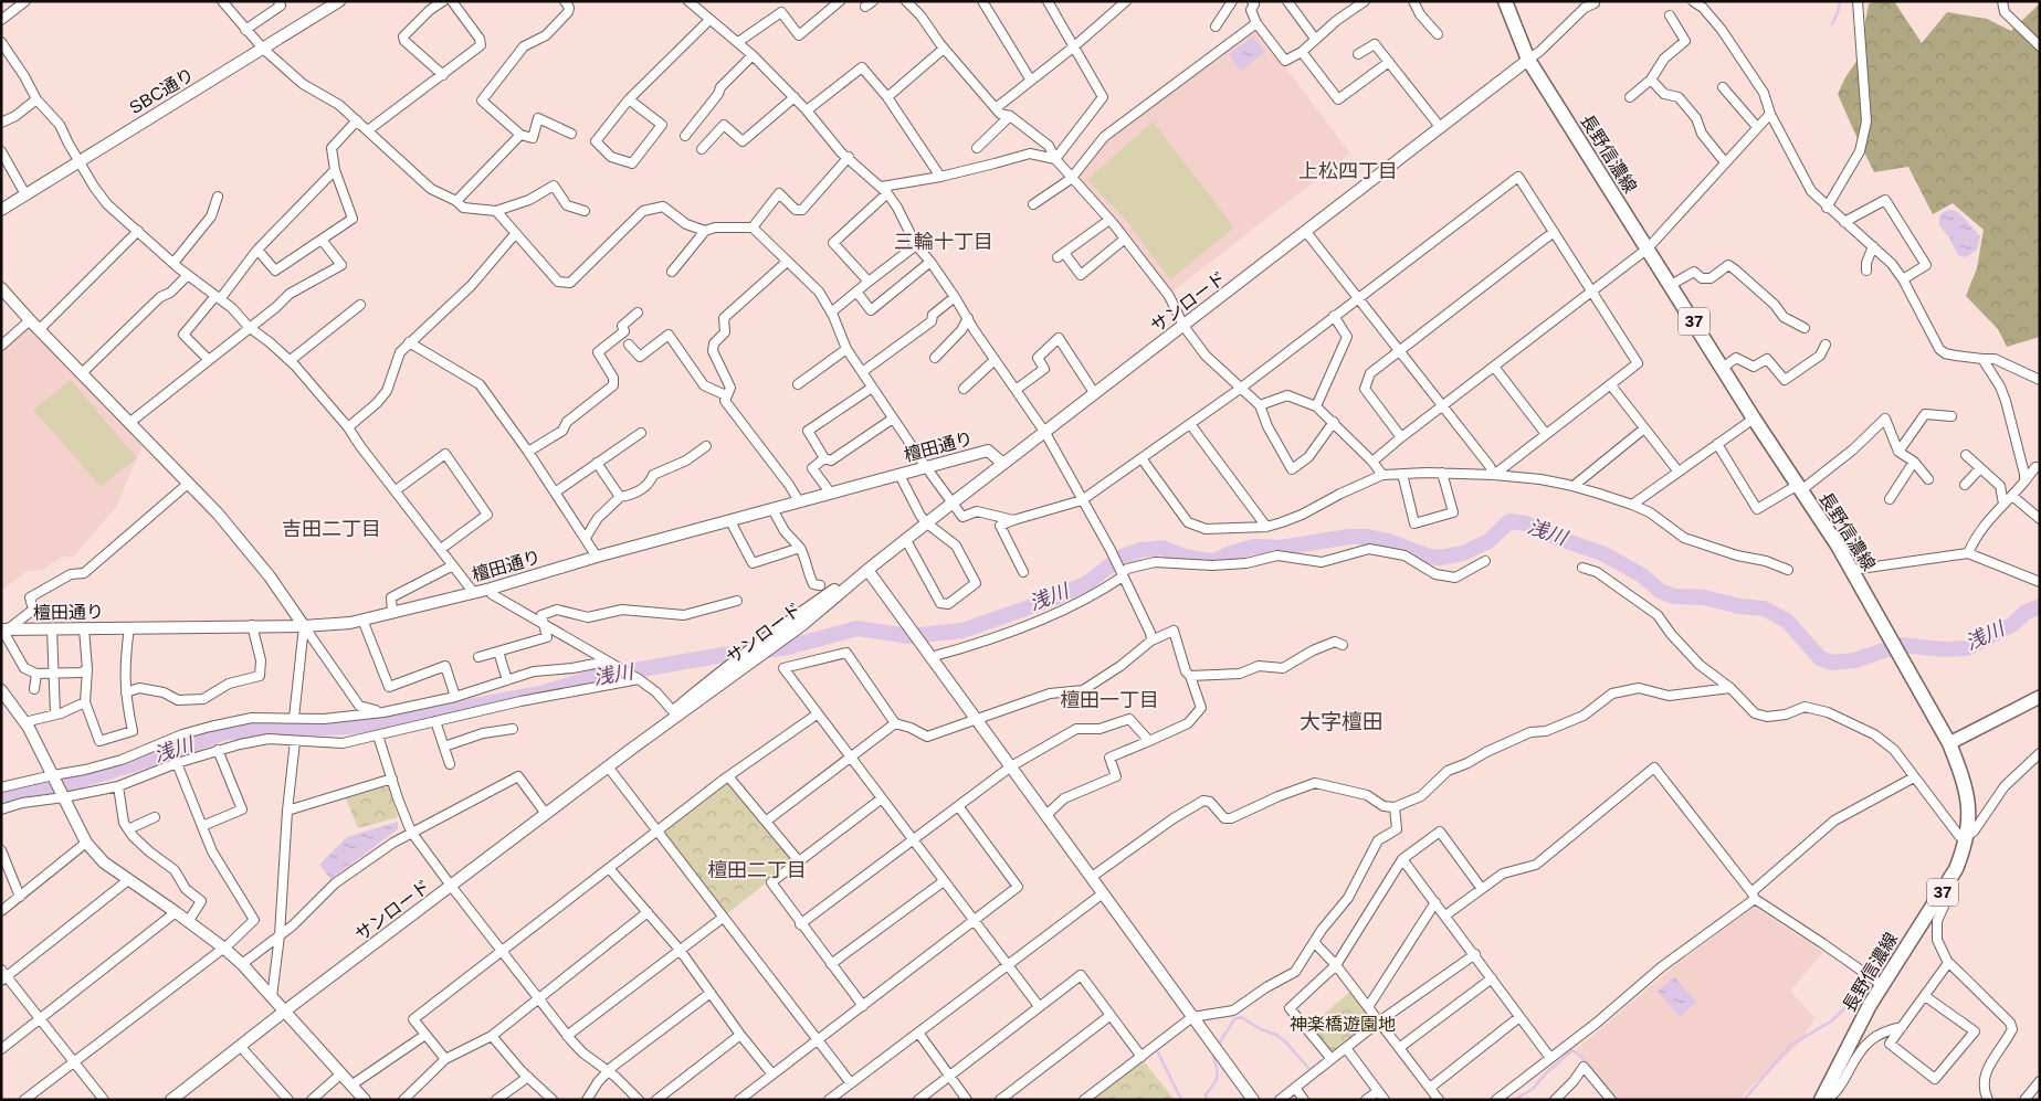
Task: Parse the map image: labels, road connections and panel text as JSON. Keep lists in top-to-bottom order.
{
  "streets": {
    "main road": ["長野信濃線", "37"],
    "street": ["SBC通り", "サンロード", "檀田通り"]
  },
  "crossings": [
    ["長野信濃線", "サンロード"],
    ["サンロード", "檀田通り"]
  ],
  "districts": [
    "上松四丁目",
    "三輪十丁目",
    "吉田二丁目",
    "檀田一丁目",
    "大字檀田",
    "檀田二丁目"
  ],
  "water": ["浅川"],
  "parks": ["神楽橋遊園地"]
}
